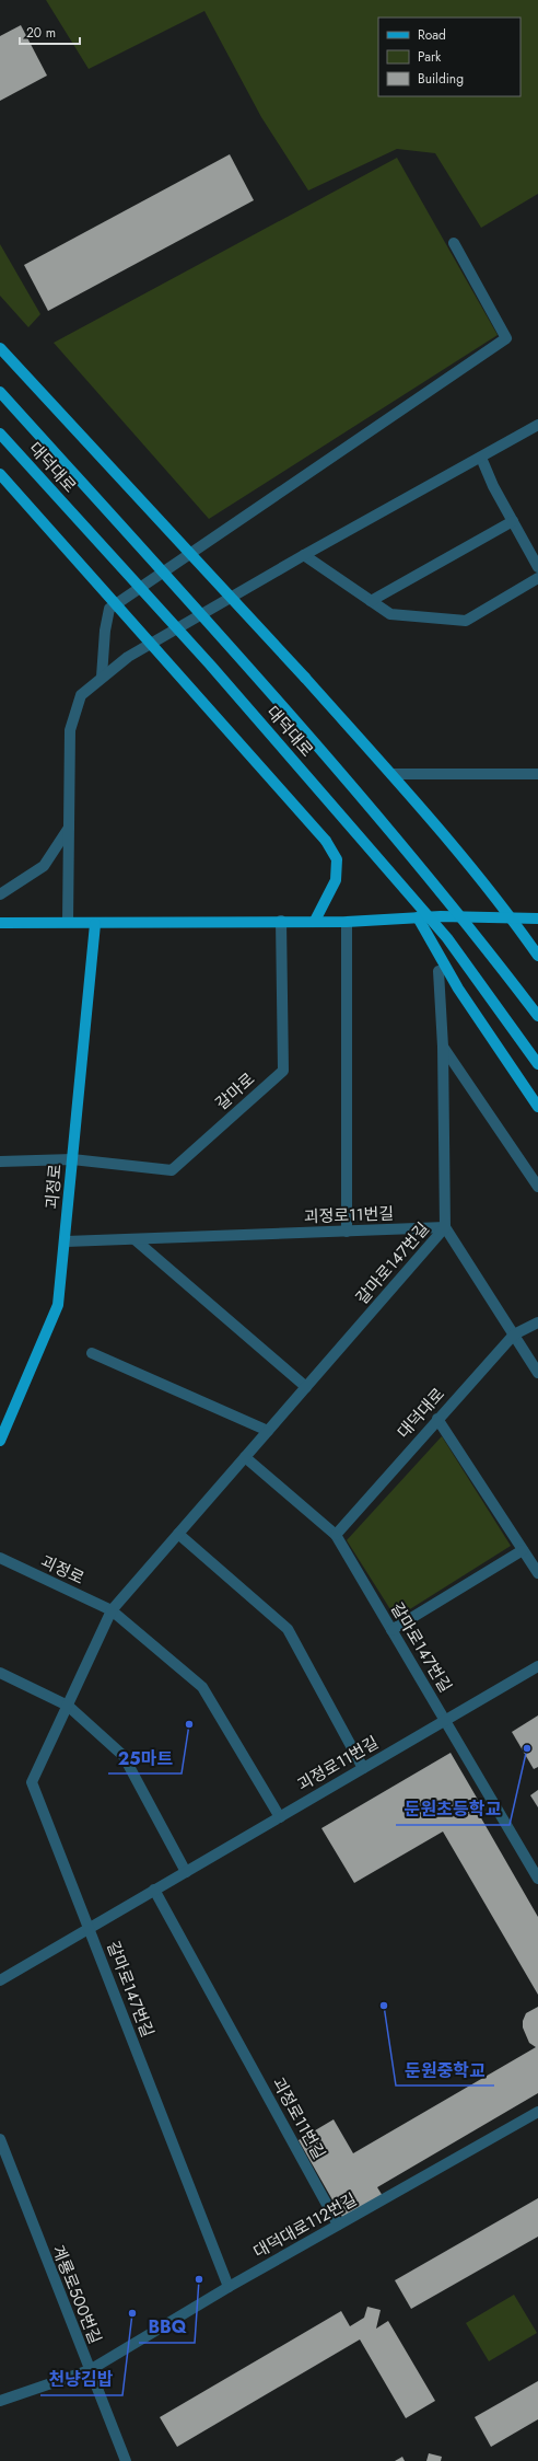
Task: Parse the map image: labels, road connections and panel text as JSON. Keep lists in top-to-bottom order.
{
  "streets": {
    "main road": ["대덕대로", "괴정로"],
    "street": [
      "갈마로",
      "괴정로11번길",
      "갈마로147번길",
      "대덕대로112번길",
      "계룡로500번길"
    ]
  },
  "crossings": [
    ["대덕대로", "갈마로147번길"],
    ["갈마로", "괴정로"],
    ["괴정로", "괴정로11번길"],
    ["괴정로", "갈마로147번길"],
    ["괴정로11번길", "갈마로147번길"],
    ["괴정로11번길", "대덕대로112번길"],
    ["갈마로147번길", "대덕대로112번길"],
    ["대덕대로112번길", "계룡로500번길"]
  ],
  "places": [
    "25마트",
    "둔원초등학교",
    "둔원중학교",
    "BBQ",
    "천냥김밥"
  ],
  "legend": ["Road", "Park", "Building"],
  "scale_bar": "20 m"
}
